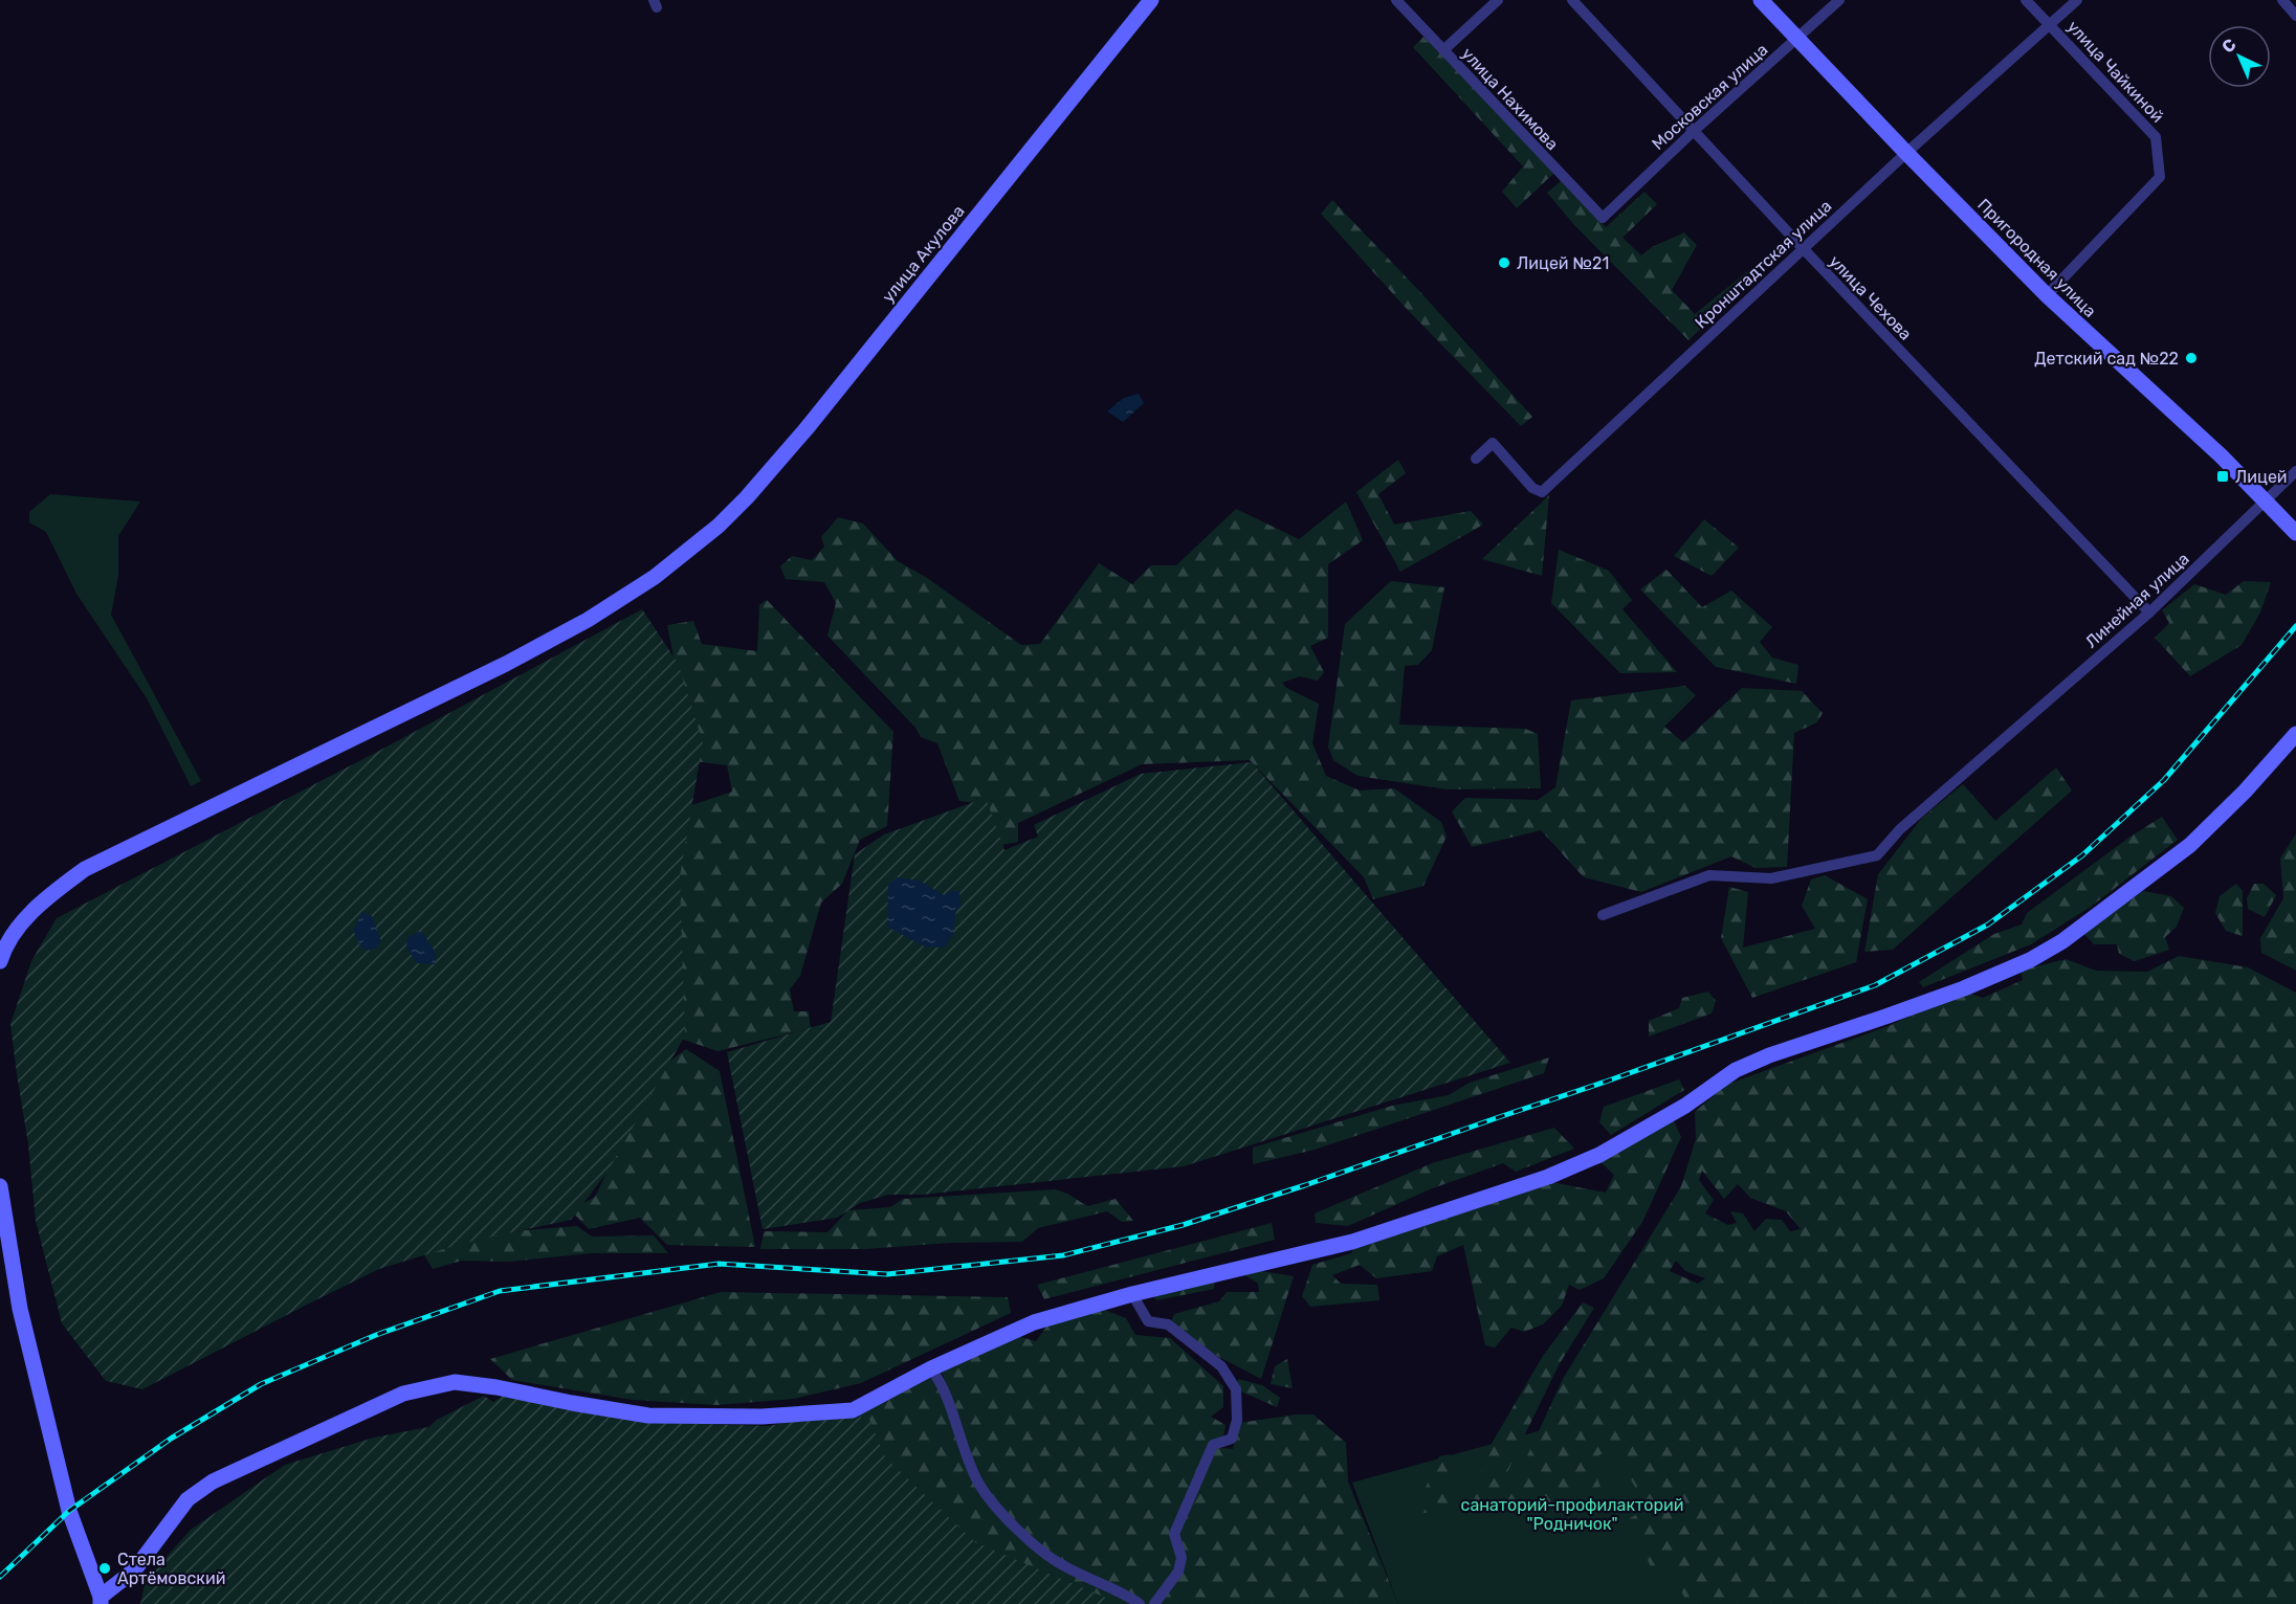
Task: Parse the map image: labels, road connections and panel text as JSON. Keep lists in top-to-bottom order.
{
  "streets": {
    "main road": ["улица Акулова", "Пригородная улица"],
    "street": [
      "улица Чайкиной",
      "Московская улица",
      "улица Нахимова",
      "Кронштадтская улица",
      "улица Чехова",
      "Линейная улица"
    ]
  },
  "crossings": [
    ["улица Чайкиной", "Пригородная улица"],
    ["улица Чайкиной", "Кронштадтская улица"],
    ["Московская улица", "улица Нахимова"],
    ["Московская улица", "Пригородная улица"],
    ["Московская улица", "улица Чехова"],
    ["Пригородная улица", "Кронштадтская улица"],
    ["Пригородная улица", "Линейная улица"],
    ["Кронштадтская улица", "улица Чехова"],
    ["улица Чехова", "Линейная улица"]
  ],
  "parks": ["санаторий-профилакторий \"Родничок\""],
  "places": {
    "other": ["Лицей №21", "Детский сад №22", "Стела Артёмовский"],
    "transit": ["Лицей"]
  },
  "north": "top left"
}
